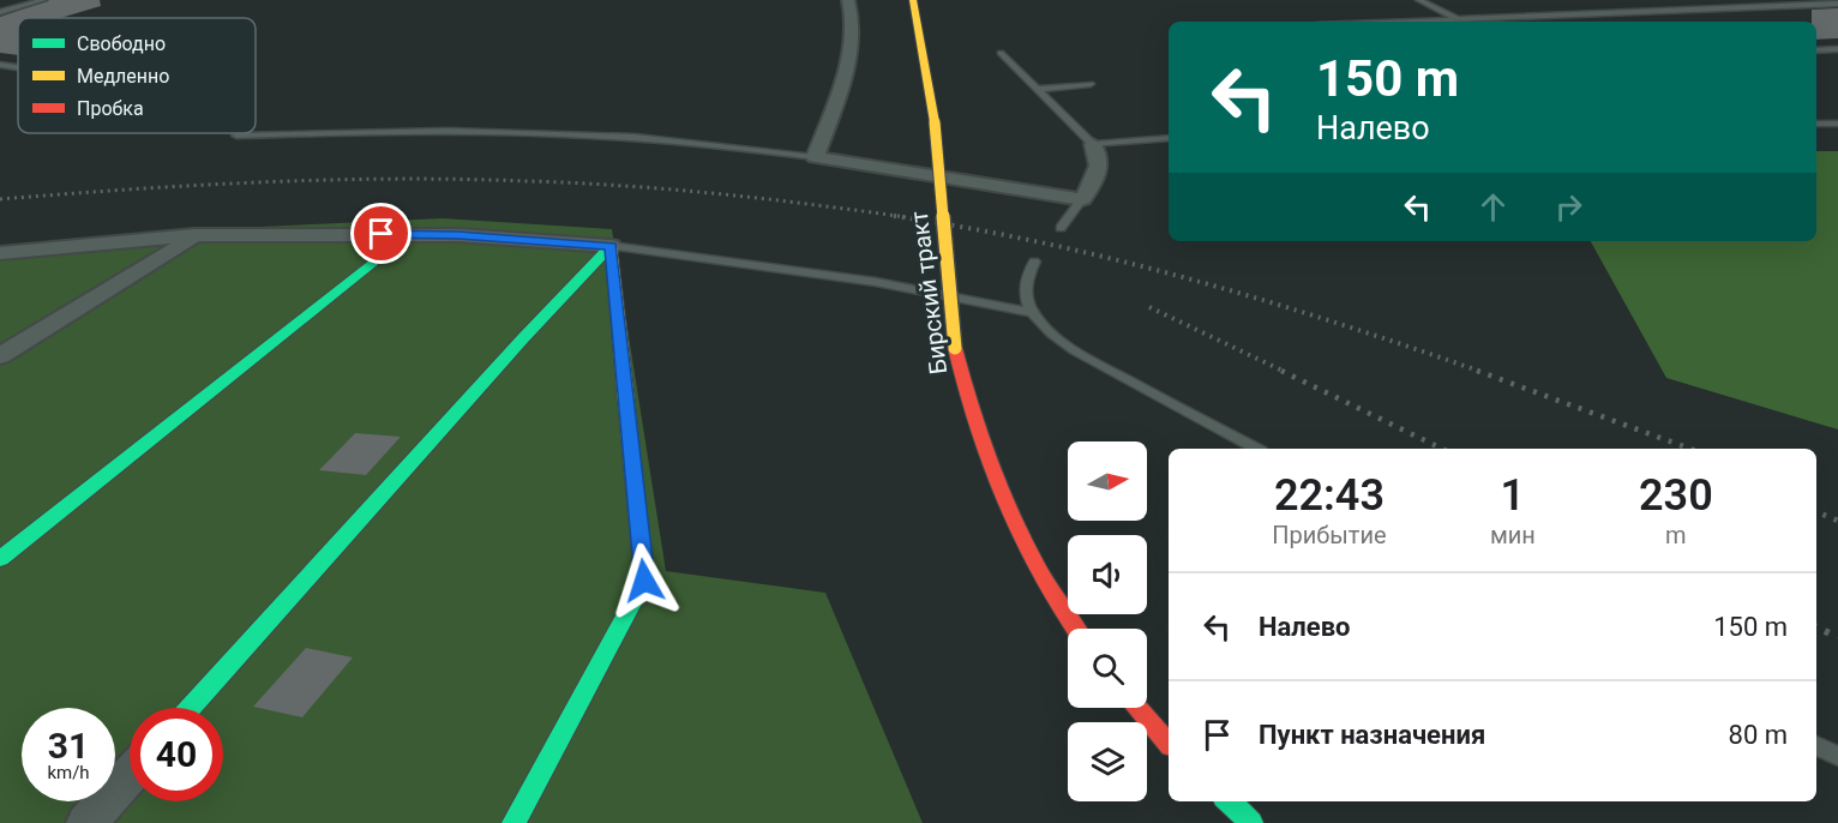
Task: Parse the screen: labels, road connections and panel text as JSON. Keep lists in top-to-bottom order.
{
  "streets": {
    "street": ["Бирский тракт"]
  },
  "legend": ["Свободно", "Медленно", "Пробка"],
  "north": "right",
  "page": {
    "turn": ["150 m", "Налево"],
    "eta": [
      "22:43",
      "Прибытие",
      "1",
      "мин",
      "230",
      "m"
    ],
    "list": [
      {
        "name": "Налево",
        "value": "150 m"
      },
      {
        "name": "Пункт назначения",
        "value": "80 m"
      }
    ],
    "speed": "31 km/h",
    "limit": "40"
  }
}
